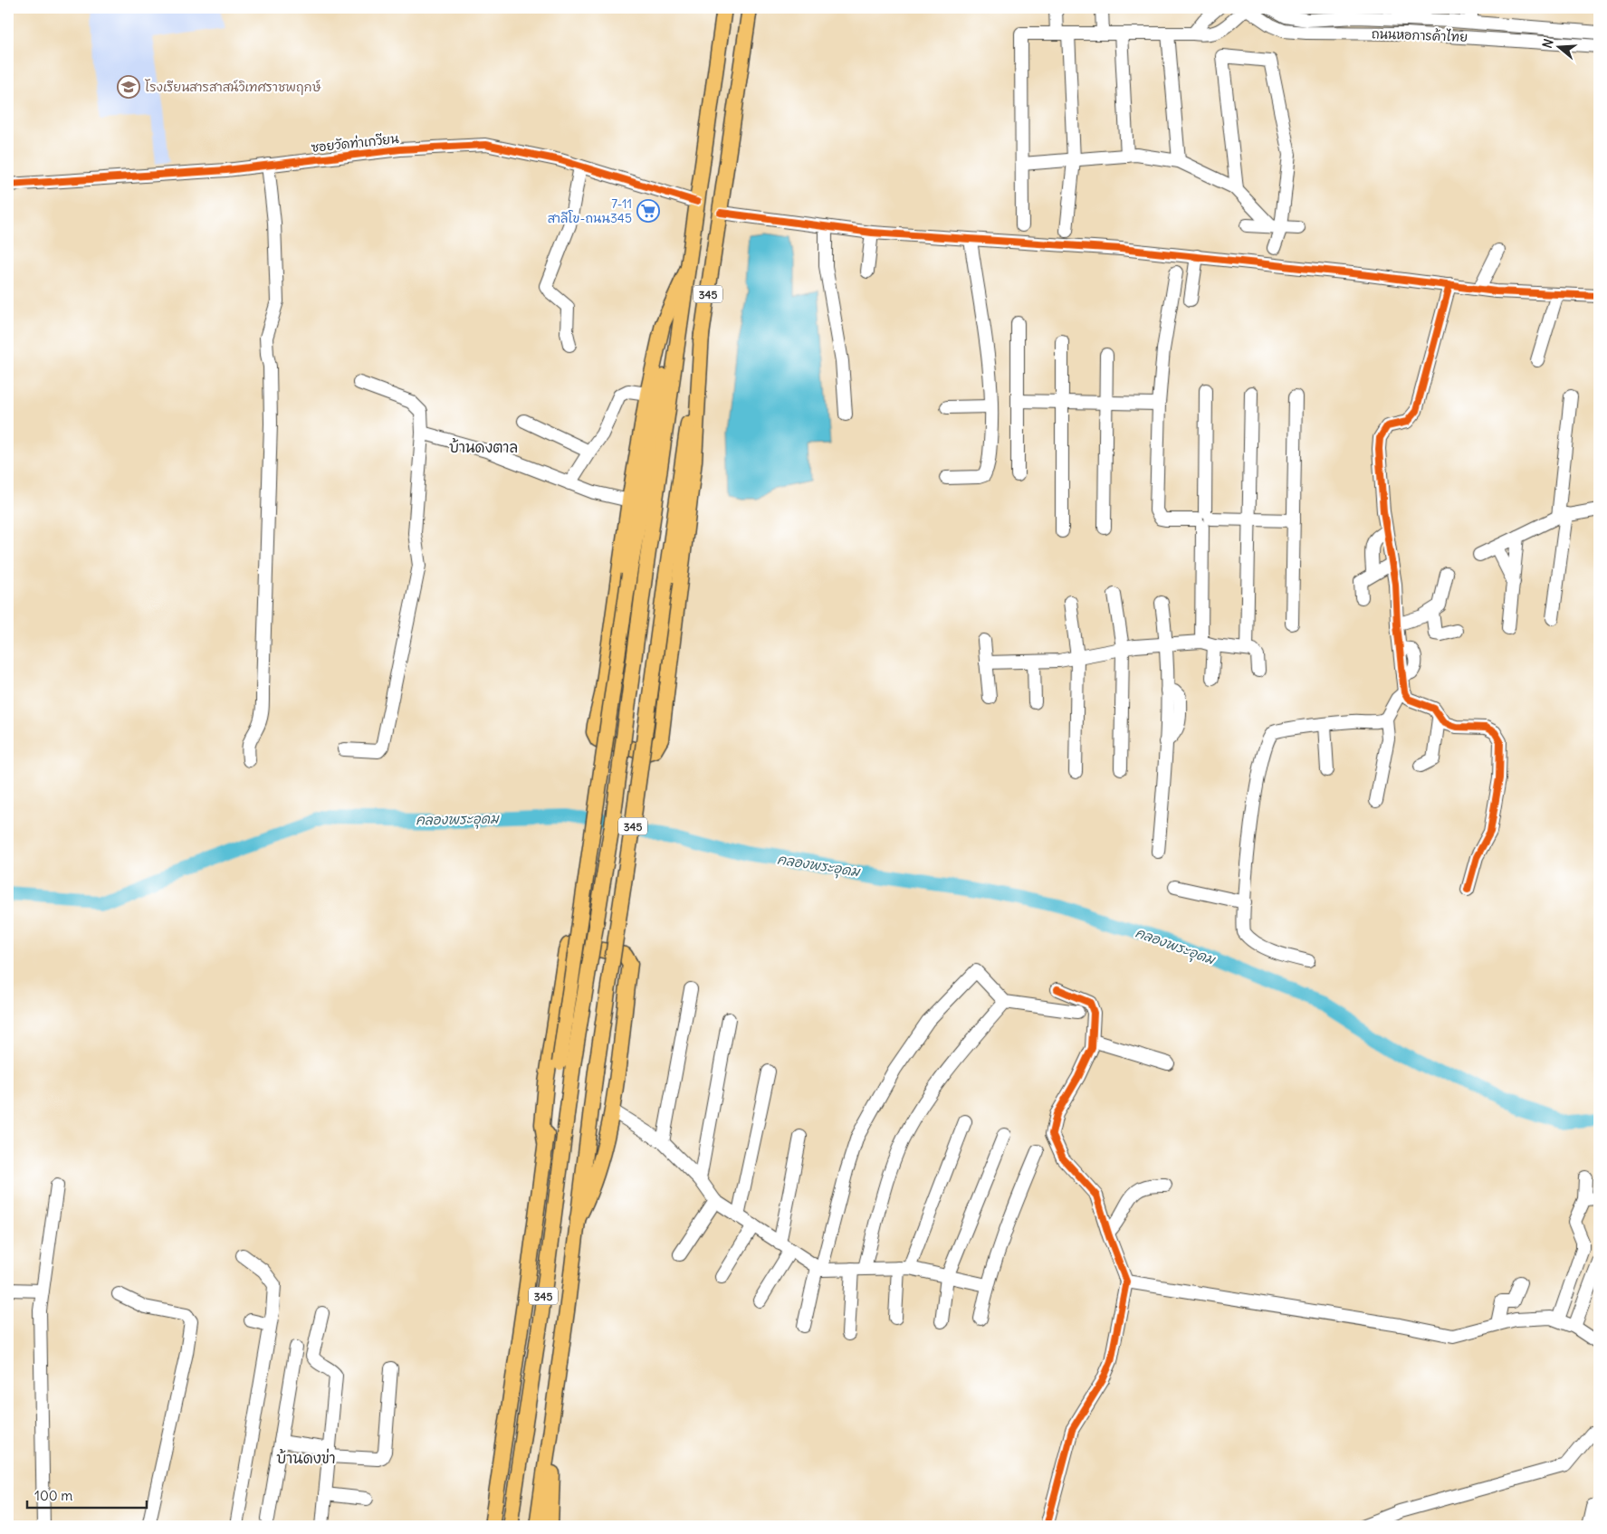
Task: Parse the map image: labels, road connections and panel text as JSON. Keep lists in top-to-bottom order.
{
  "streets": {
    "main road": ["345"],
    "street": ["ถนนหอการค้าไทย", "ซอยวัดท่าเกวียน"]
  },
  "crossings": [
    ["ซอยวัดท่าเกวียน", "345"]
  ],
  "districts": ["บ้านดงตาล", "บ้านดงข่า"],
  "water": ["คลองพระอุดม"],
  "places": {
    "school or university": ["โรงเรียนสารสาสน์วิเทศราชพฤกษ์"],
    "supermarket": ["7-11 สาลีโข-ถนน345"]
  },
  "scale_bar": "100 m",
  "north": "left"
}
